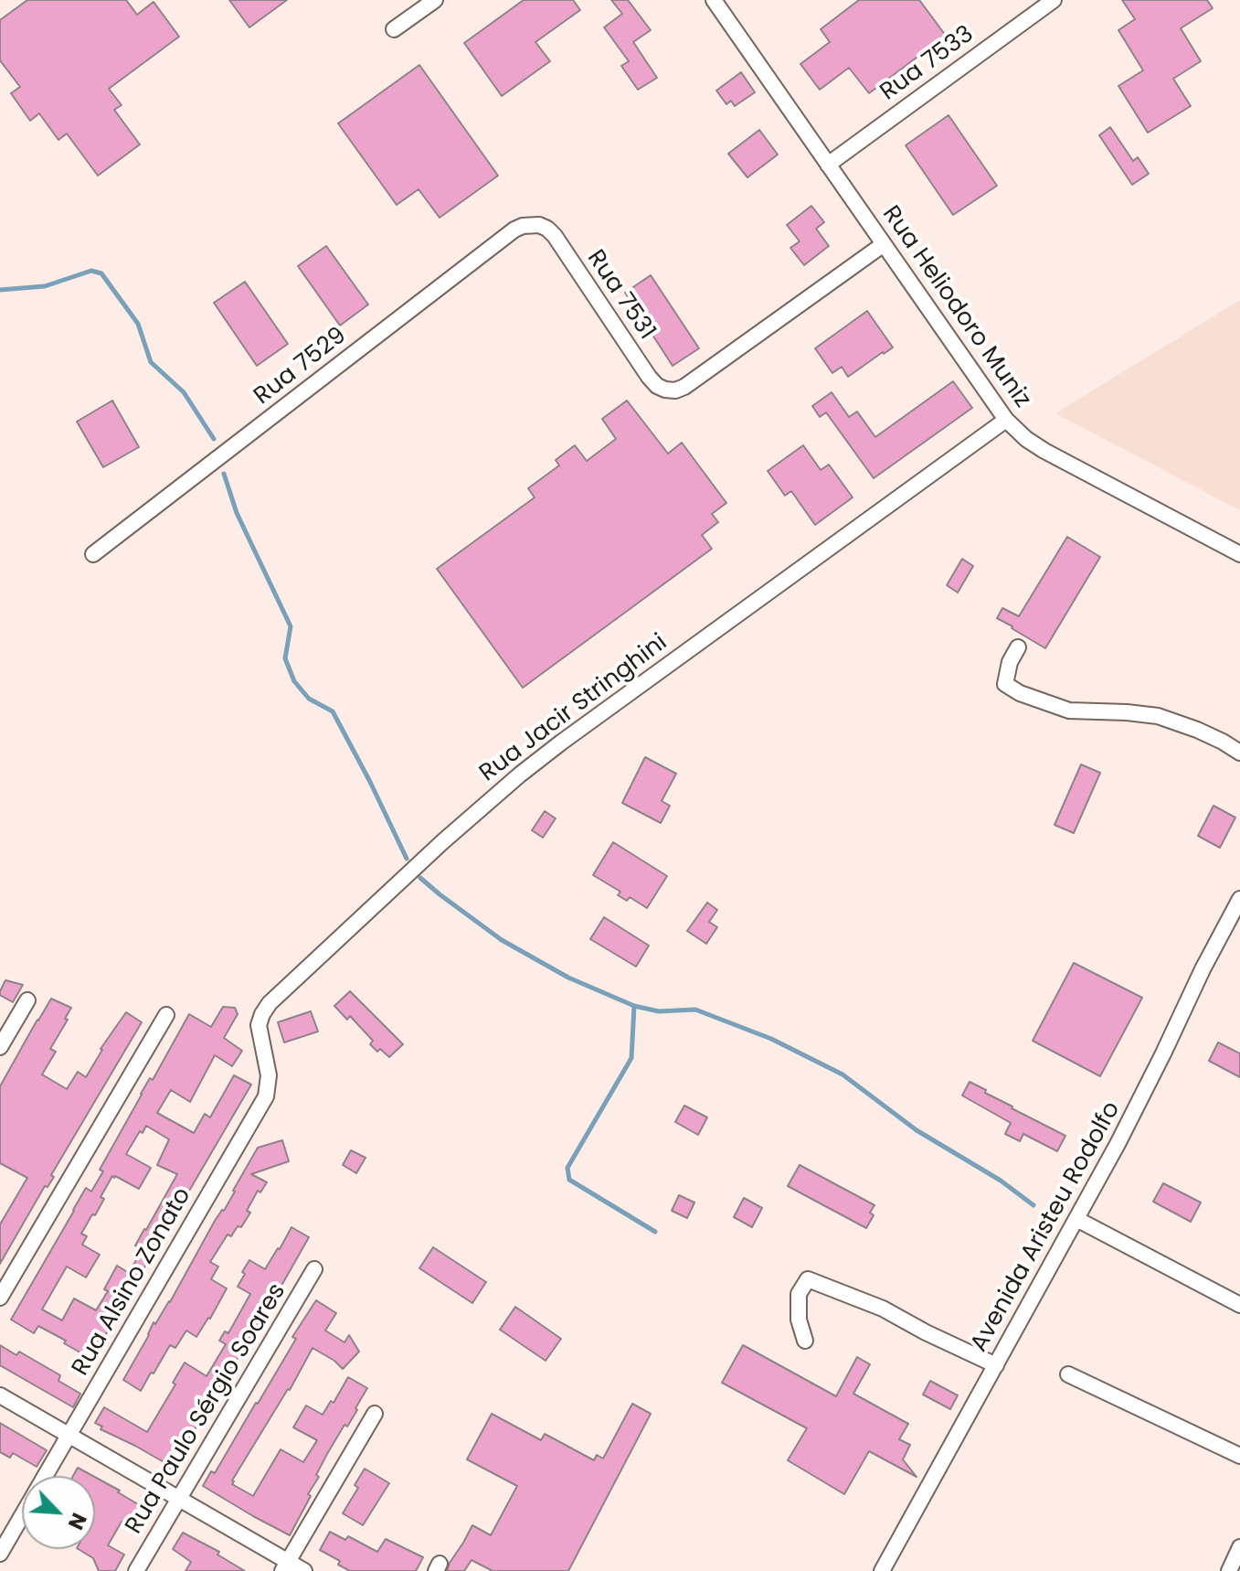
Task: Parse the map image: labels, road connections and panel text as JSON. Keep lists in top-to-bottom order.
{
  "streets": {
    "street": [
      "Rua 7533",
      "Rua 7531",
      "Rua Heliodoro Muniz",
      "Rua 7529",
      "Rua Jacir Stringhini",
      "Avenida Aristeu Rodolfo",
      "Rua Alsino Zonato",
      "Rua Paulo Sérgio Soares"
    ]
  },
  "crossings": [
    ["Rua 7533", "Rua Heliodoro Muniz"],
    ["Rua 7531", "Rua Heliodoro Muniz"],
    ["Rua 7531", "Rua 7529"],
    ["Rua Heliodoro Muniz", "Rua Jacir Stringhini"],
    ["Rua Jacir Stringhini", "Rua Alsino Zonato"]
  ],
  "north": "bottom right"
}
